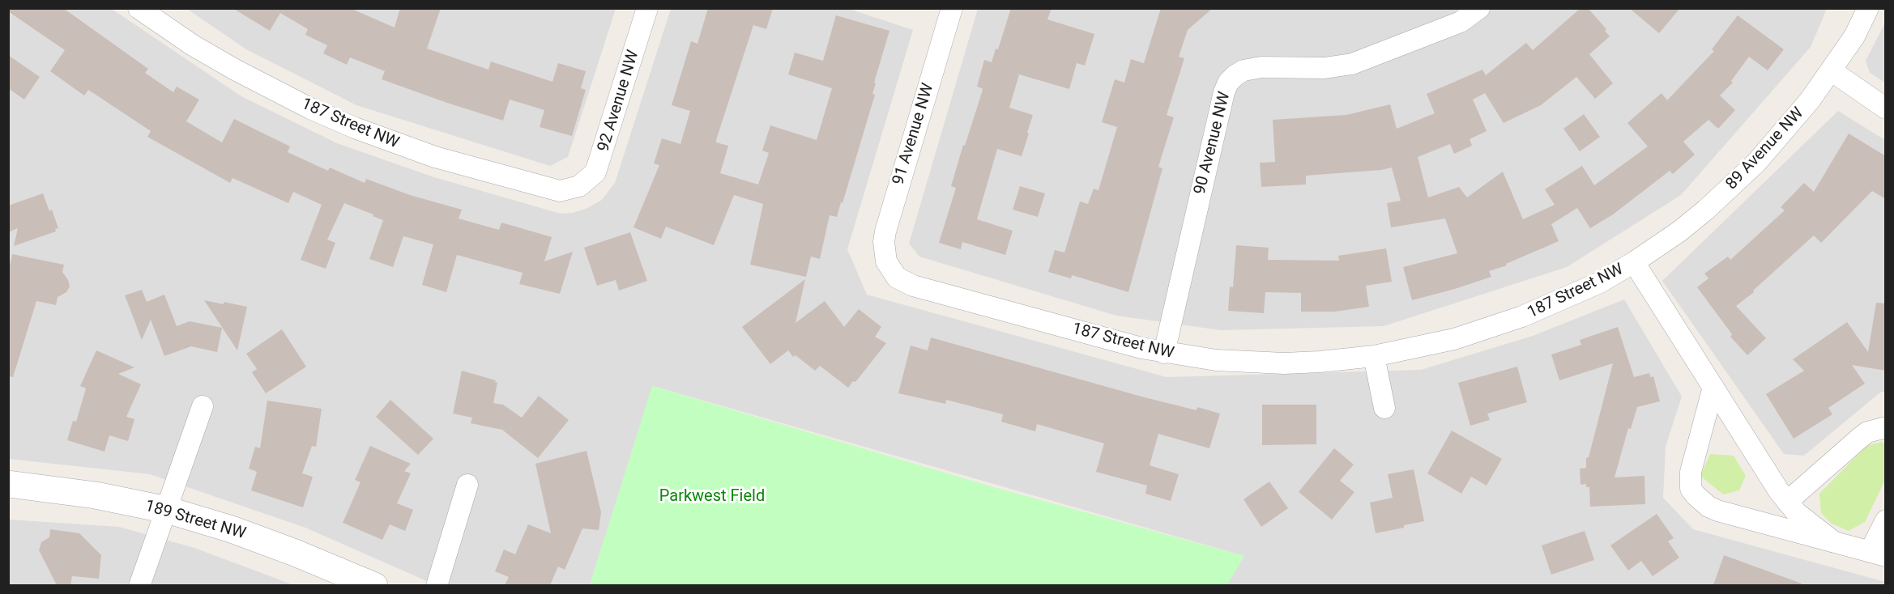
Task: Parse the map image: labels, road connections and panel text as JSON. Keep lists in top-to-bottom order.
{
  "streets": {
    "street": [
      "92 Avenue NW",
      "187 Street NW",
      "91 Avenue NW",
      "90 Avenue NW",
      "89 Avenue NW",
      "189 Street NW"
    ]
  },
  "crossings": [
    ["92 Avenue NW", "187 Street NW"],
    ["187 Street NW", "91 Avenue NW"],
    ["187 Street NW", "90 Avenue NW"],
    ["187 Street NW", "89 Avenue NW"]
  ],
  "parks": ["Parkwest Field"]
}
